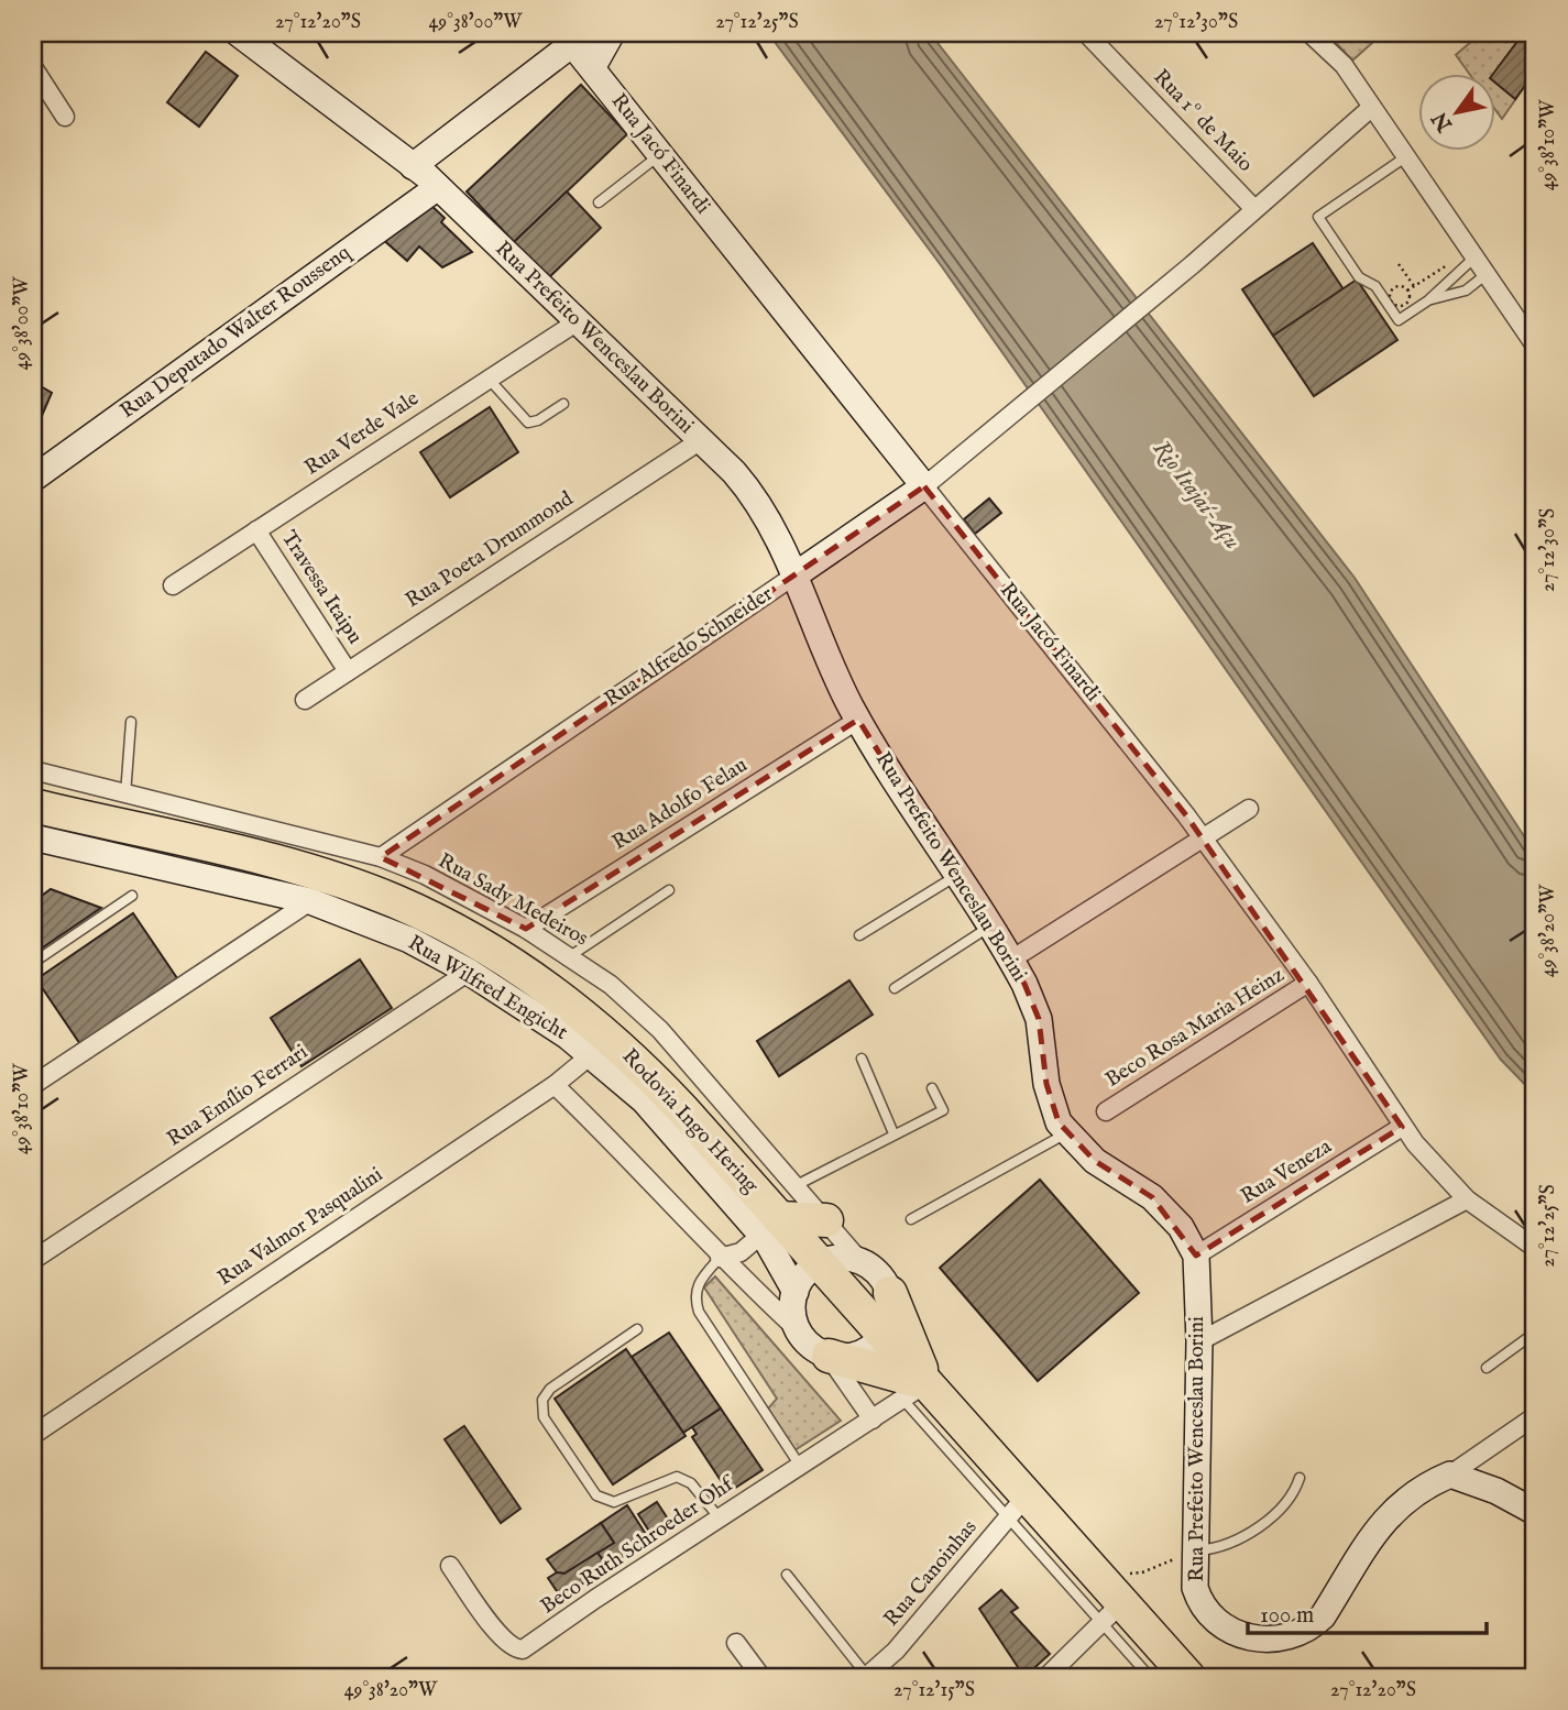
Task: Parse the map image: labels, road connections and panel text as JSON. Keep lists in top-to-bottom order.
{
  "streets": {
    "highway": ["Rodovia Ingo Hering"],
    "street": [
      "Rua 1º de Maio",
      "Rua Jacó Finardi",
      "Rua Deputado Walter Roussenq",
      "Rua Prefeito Wenceslau Borini",
      "Rua Verde Vale",
      "Rua Poeta Drummond",
      "Travessa Itaipu",
      "Rua Alfredo Schneider",
      "Rua Adolfo Felau",
      "Rua Sady Medeiros",
      "Rua Wilfred Engicht",
      "Beco Rosa Maria Heinz",
      "Rua Emílio Ferrari",
      "Rua Veneza",
      "Rua Valmor Pasqualini",
      "Beco Ruth Schroeder Ohf",
      "Rua Canoinhas"
    ]
  },
  "crossings": [
    ["Rua 1º de Maio", "Rua Alfredo Schneider"],
    ["Rua Jacó Finardi", "Rua Alfredo Schneider"],
    ["Rua Jacó Finardi", "Beco Rosa Maria Heinz"],
    ["Rua Jacó Finardi", "Rua Veneza"],
    ["Rua Deputado Walter Roussenq", "Rua Prefeito Wenceslau Borini"],
    ["Rua Prefeito Wenceslau Borini", "Rua Verde Vale"],
    ["Rua Prefeito Wenceslau Borini", "Rua Poeta Drummond"],
    ["Rua Prefeito Wenceslau Borini", "Rua Alfredo Schneider"],
    ["Rua Prefeito Wenceslau Borini", "Rua Adolfo Felau"],
    ["Rua Prefeito Wenceslau Borini", "Rua Veneza"],
    ["Rua Verde Vale", "Travessa Itaipu"],
    ["Rua Poeta Drummond", "Travessa Itaipu"],
    ["Rua Alfredo Schneider", "Rua Sady Medeiros"],
    ["Rua Adolfo Felau", "Rua Sady Medeiros"],
    ["Rua Wilfred Engicht", "Rua Emílio Ferrari"],
    ["Rua Wilfred Engicht", "Rodovia Ingo Hering"],
    ["Rua Wilfred Engicht", "Rua Valmor Pasqualini"],
    ["Rodovia Ingo Hering", "Beco Ruth Schroeder Ohf"],
    ["Rodovia Ingo Hering", "Rua Canoinhas"]
  ],
  "water": ["Rio Itajaí-Açu"],
  "scale_bar": "100 m",
  "north": "bottom left",
  "coordinates": [
    "27°12'20\"S",
    "49°38'00\"W",
    "27°12'25\"S",
    "27°12'30\"S",
    "49°38'10\"W",
    "49°38'20\"W",
    "27°12'15\"S"
  ]
}
